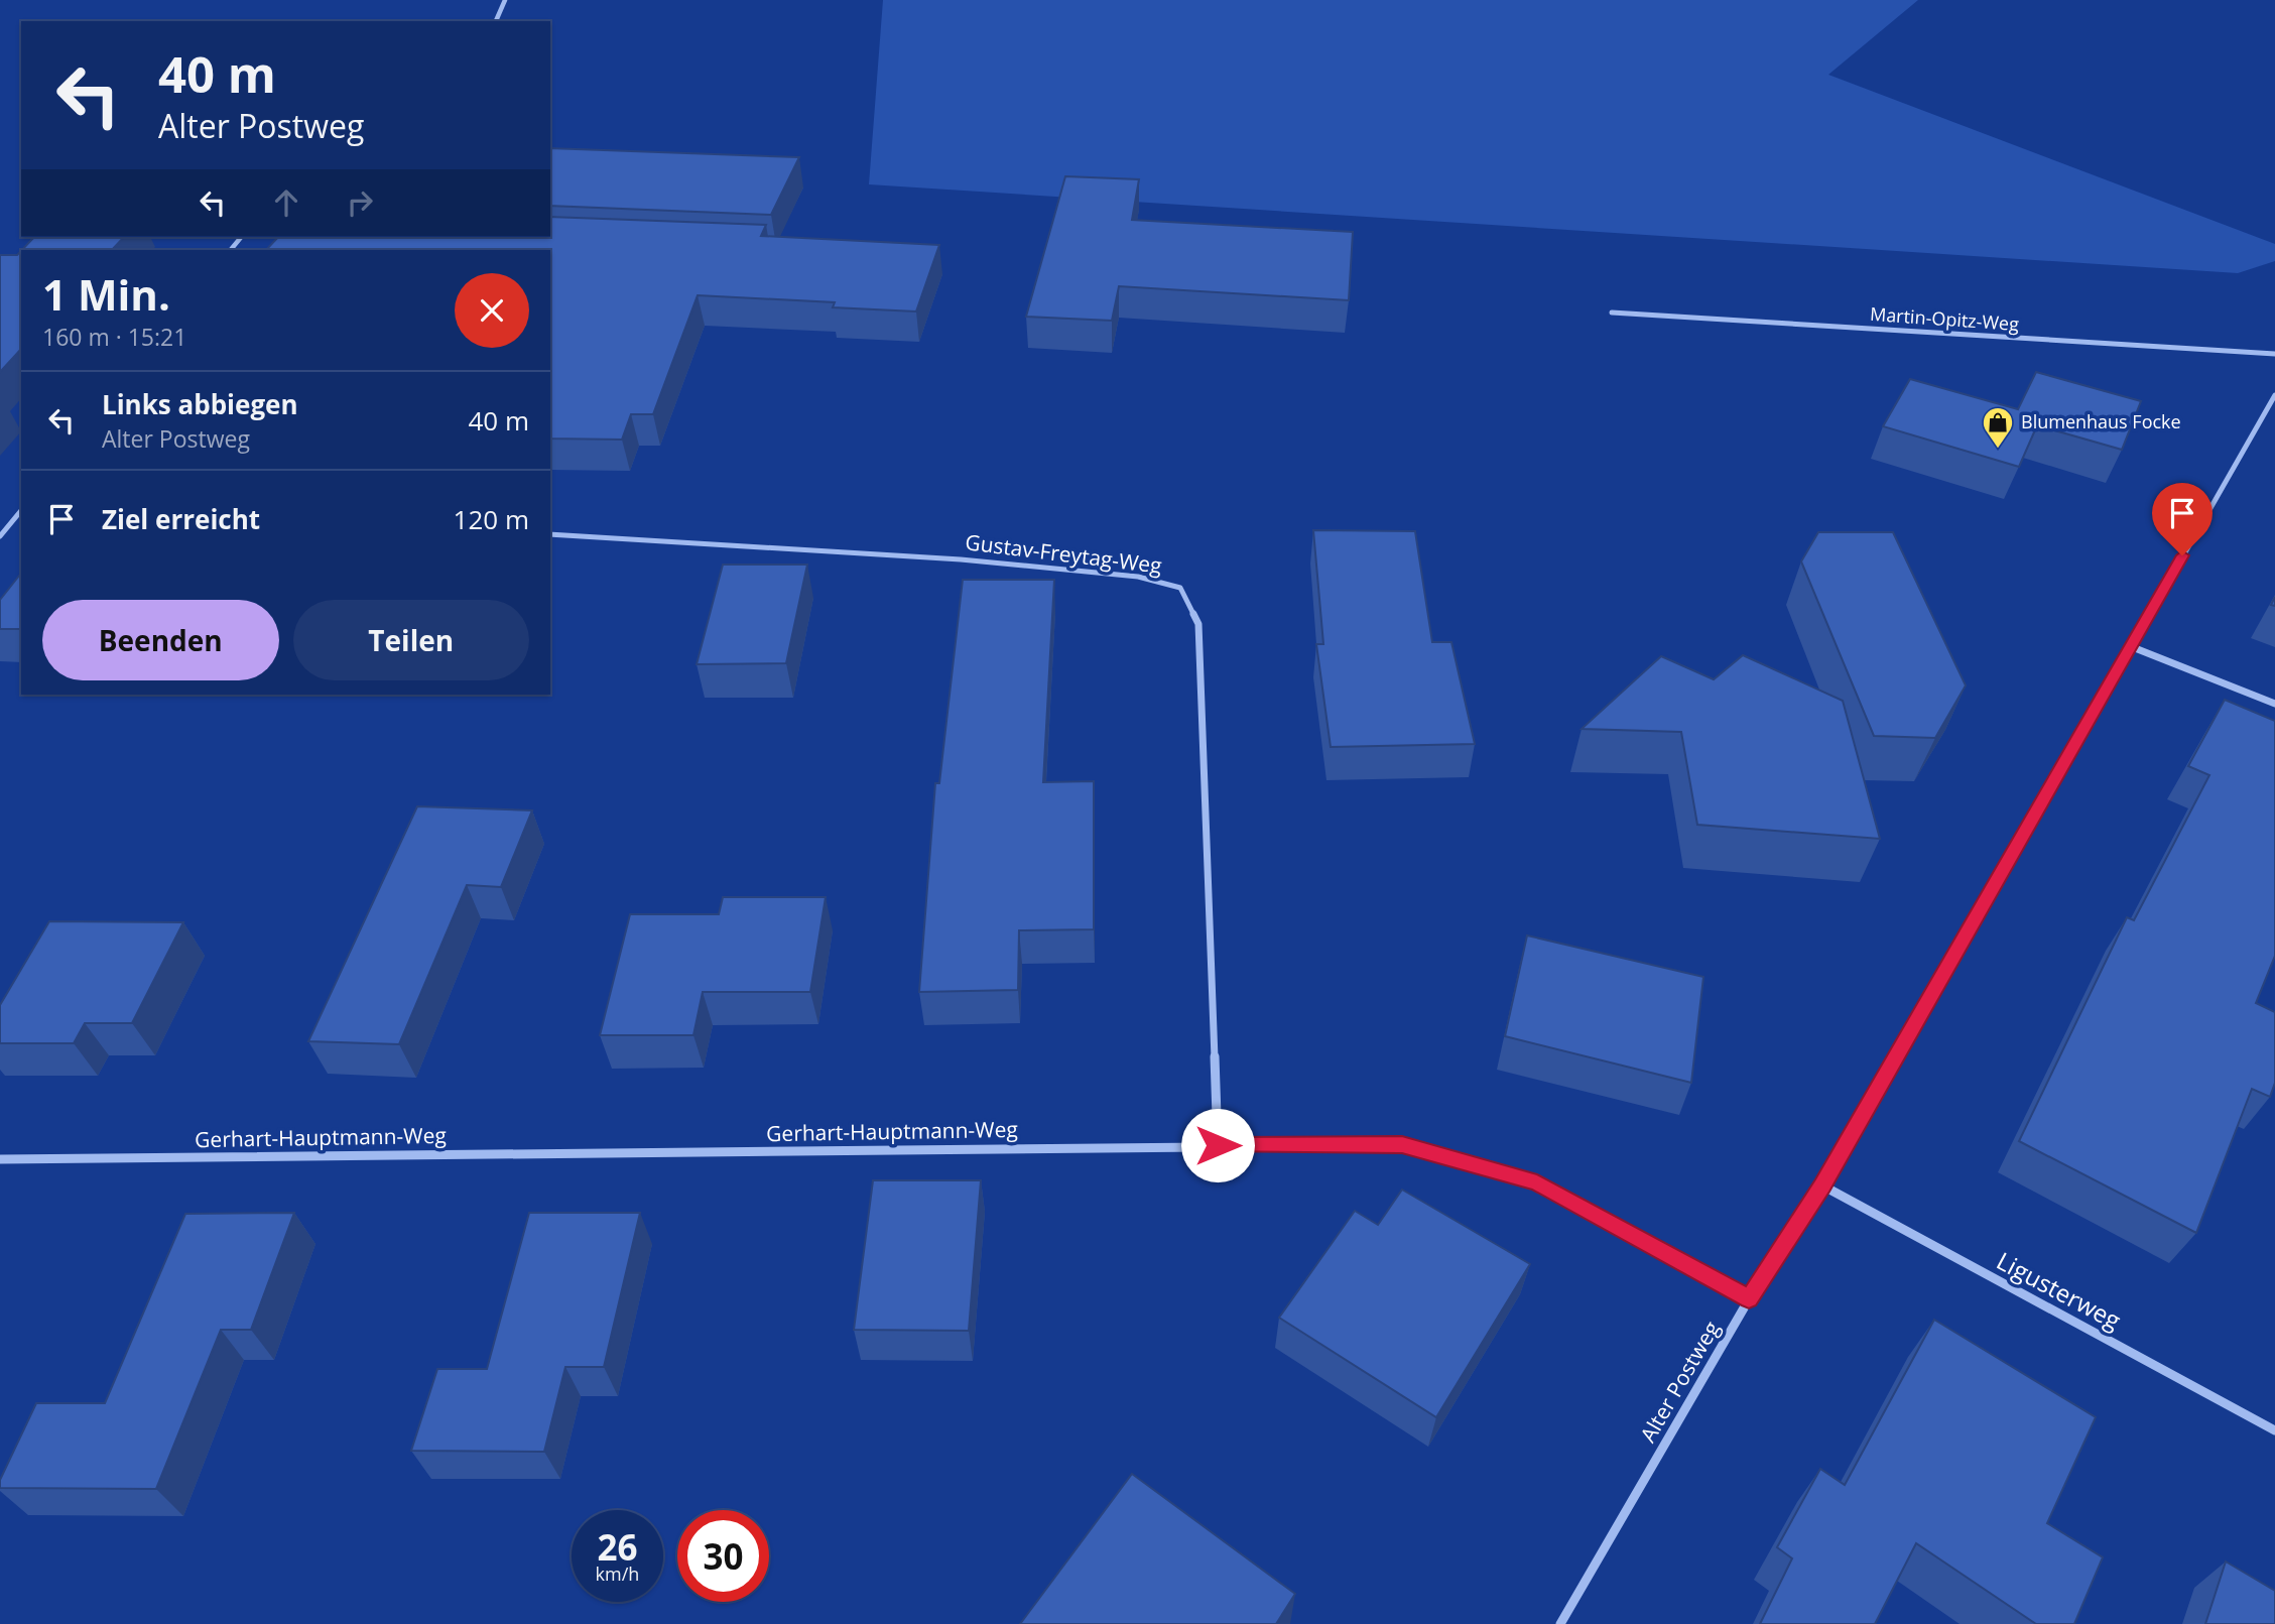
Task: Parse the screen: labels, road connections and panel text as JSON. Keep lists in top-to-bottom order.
{
  "streets": {
    "street": [
      "Martin-Opitz-Weg",
      "Gustav-Freytag-Weg",
      "Gerhart-Hauptmann-Weg",
      "Ligusterweg",
      "Alter Postweg"
    ]
  },
  "crossings": [
    ["Gustav-Freytag-Weg", "Gerhart-Hauptmann-Weg"],
    ["Gerhart-Hauptmann-Weg", "Alter Postweg"],
    ["Ligusterweg", "Alter Postweg"]
  ],
  "places": {
    "shop": ["Blumenhaus Focke"]
  },
  "page": {
    "turn": ["40 m", "Alter Postweg"],
    "heading": ["1 Min.", "160 m · 15:21"],
    "list": [
      {
        "name": "Links abbiegen",
        "note": "Alter Postweg",
        "value": "40 m"
      },
      {
        "name": "Ziel erreicht",
        "value": "120 m"
      }
    ],
    "buttons": ["Beenden", "Teilen"],
    "speed": "26 km/h",
    "limit": "30"
  }
}
